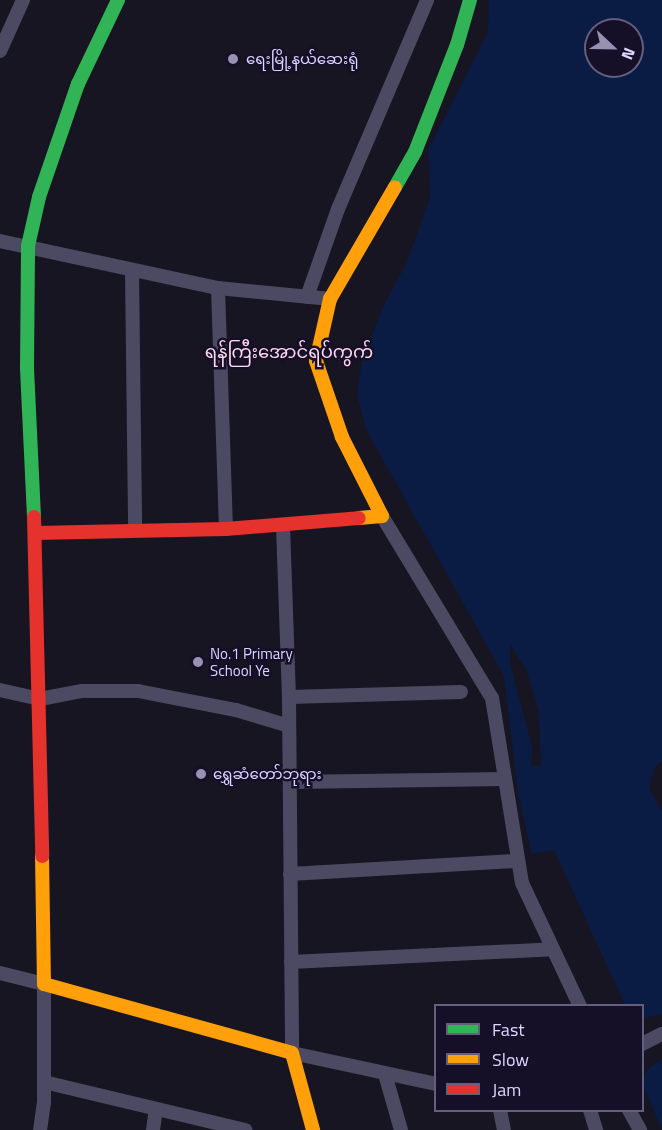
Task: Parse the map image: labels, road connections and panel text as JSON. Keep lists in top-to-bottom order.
{
  "districts": ["ရန်ကြီးအောင်ရပ်ကွက်"],
  "places": ["ရေးမြို့နယ်ဆေးရုံ", "No.1 Primary School Ye", "ရွှေဆံတော်ဘုရား"],
  "legend": ["Fast", "Slow", "Jam"],
  "north": "right"
}
